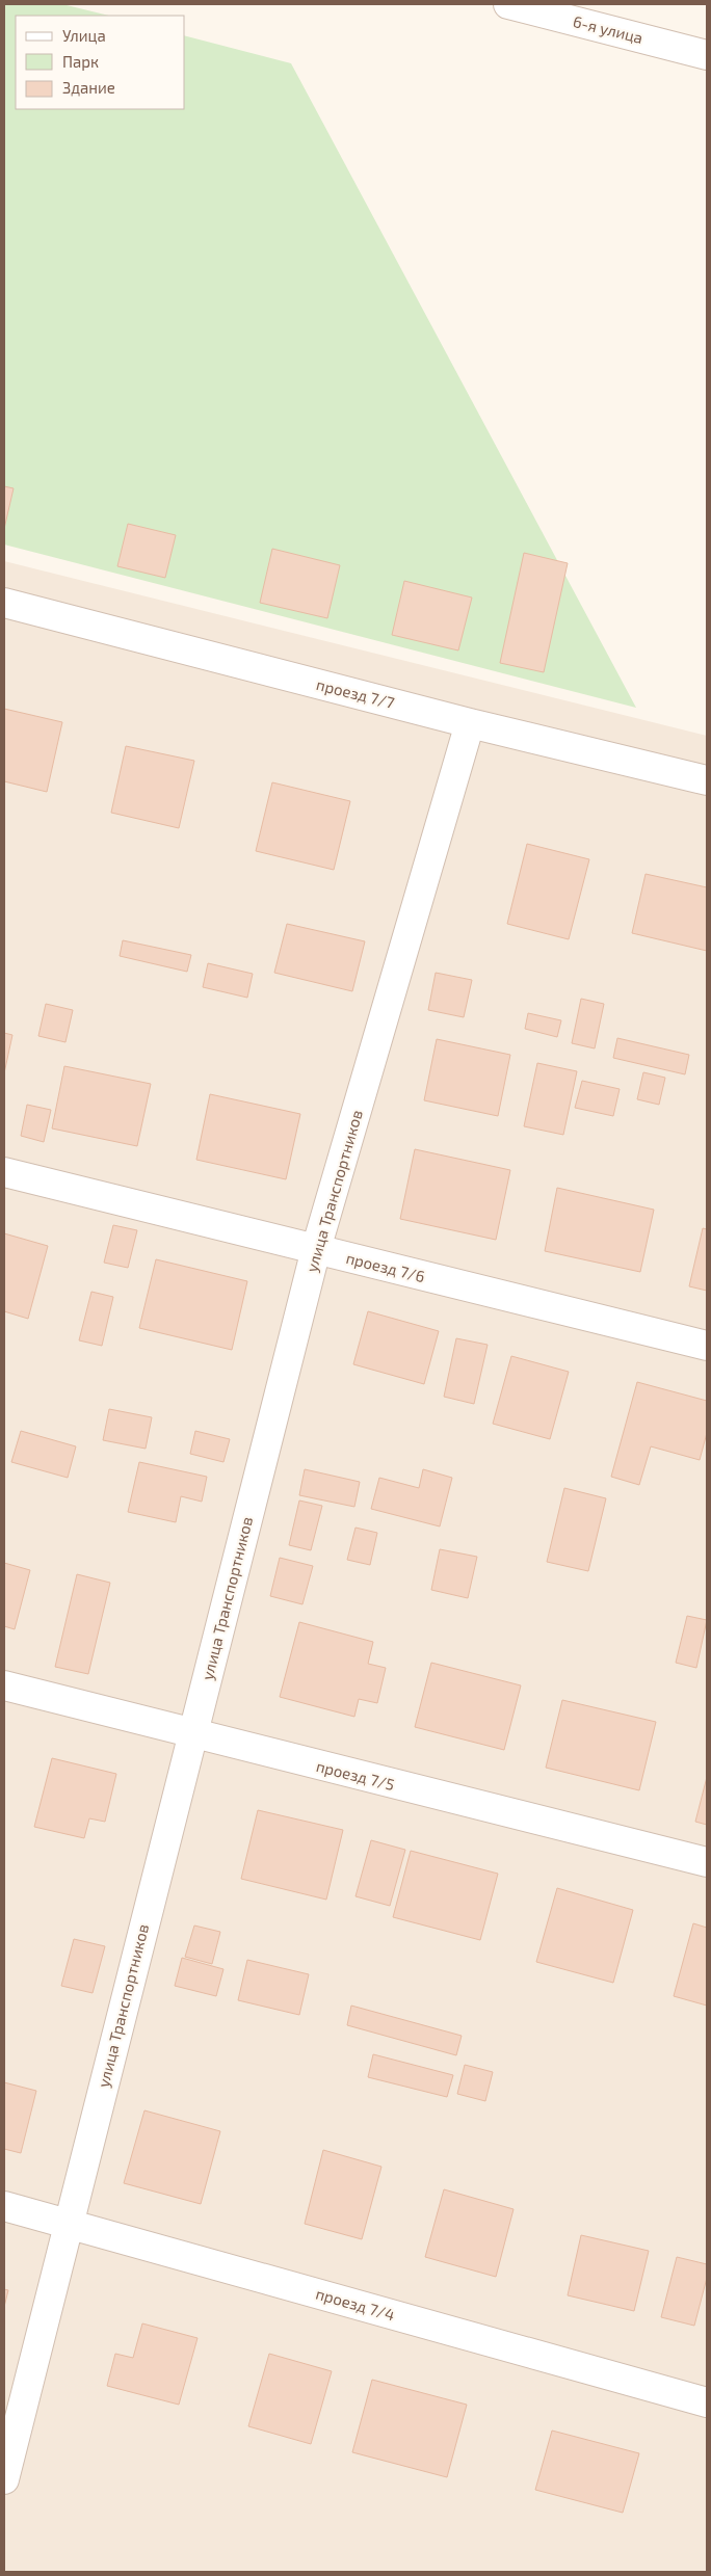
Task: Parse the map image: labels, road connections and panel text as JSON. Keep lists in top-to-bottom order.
{
  "streets": {
    "street": [
      "6-я улица",
      "проезд 7/7",
      "улица Транспортников",
      "проезд 7/6",
      "проезд 7/5",
      "проезд 7/4"
    ]
  },
  "crossings": [
    ["проезд 7/7", "улица Транспортников"],
    ["улица Транспортников", "проезд 7/6"],
    ["улица Транспортников", "проезд 7/5"],
    ["улица Транспортников", "проезд 7/4"]
  ],
  "legend": ["Улица", "Парк", "Здание"]
}
